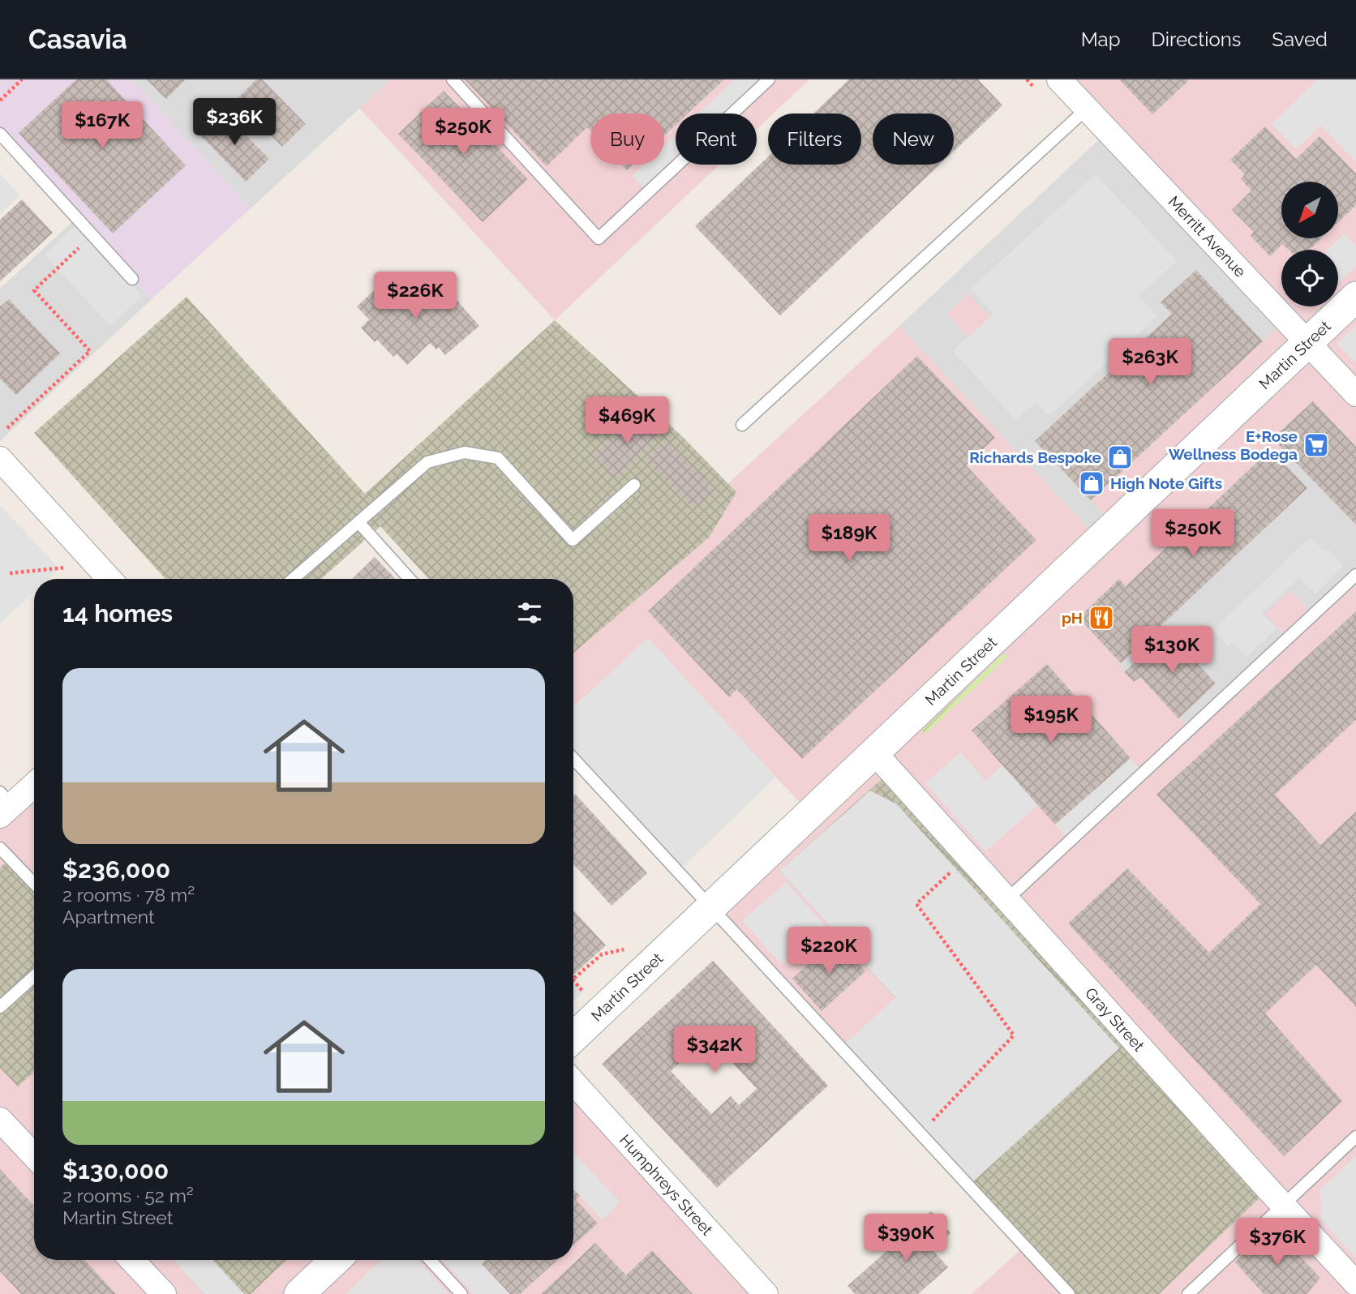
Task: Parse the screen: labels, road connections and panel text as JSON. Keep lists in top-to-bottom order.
{
  "streets": {
    "street": [
      "Merritt Avenue",
      "Martin Street",
      "Gray Street",
      "Humphreys Street"
    ]
  },
  "crossings": [
    ["Merritt Avenue", "Martin Street"],
    ["Martin Street", "Gray Street"]
  ],
  "places": {
    "supermarket": ["E+Rose Wellness Bodega"],
    "shop": ["Richards Bespoke", "High Note Gifts"],
    "restaurant": ["pH"]
  },
  "north": "bottom left",
  "page": {
    "header": "Casavia",
    "nav": ["Map", "Directions", "Saved"],
    "price": [
      "$236K",
      "$167K",
      "$250K",
      "$226K",
      "$263K",
      "$469K",
      "$250K",
      "$189K",
      "$130K",
      "$195K",
      "$220K",
      "$342K",
      "$390K",
      "$376K"
    ],
    "chip": [
      "Buy",
      "Rent",
      "Filters",
      "New"
    ],
    "heading": "14 homes",
    "list": [
      {
        "name": "$236,000",
        "note": "2 rooms · 78 m² · Apartment"
      },
      {
        "name": "$130,000",
        "note": "2 rooms · 52 m² · Martin Street"
      }
    ]
  }
}
